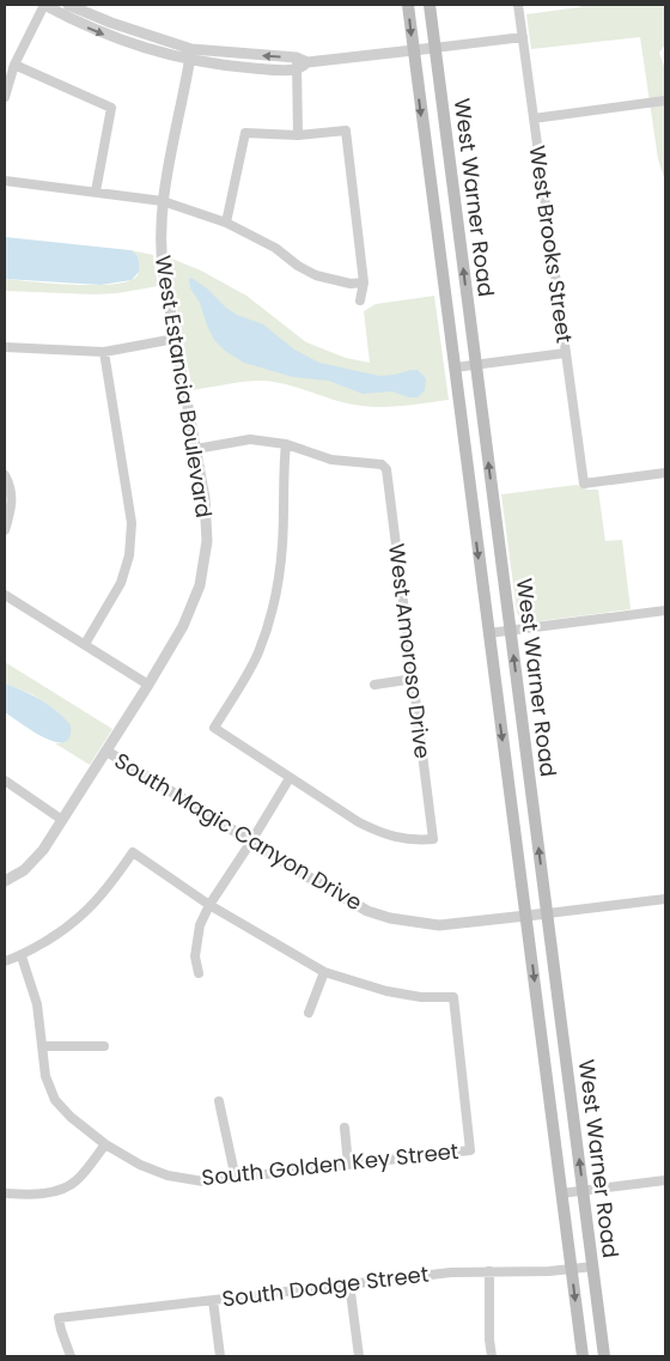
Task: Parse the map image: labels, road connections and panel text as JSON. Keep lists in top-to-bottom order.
{
  "streets": {
    "main road": ["West Warner Road"],
    "street": [
      "West Brooks Street",
      "West Estancia Boulevard",
      "West Amoroso Drive",
      "South Magic Canyon Drive",
      "South Golden Key Street",
      "South Dodge Street"
    ]
  },
  "crossings": [
    ["West Warner Road", "South Magic Canyon Drive"],
    ["West Warner Road", "South Dodge Street"],
    ["West Estancia Boulevard", "South Magic Canyon Drive"]
  ]
}
